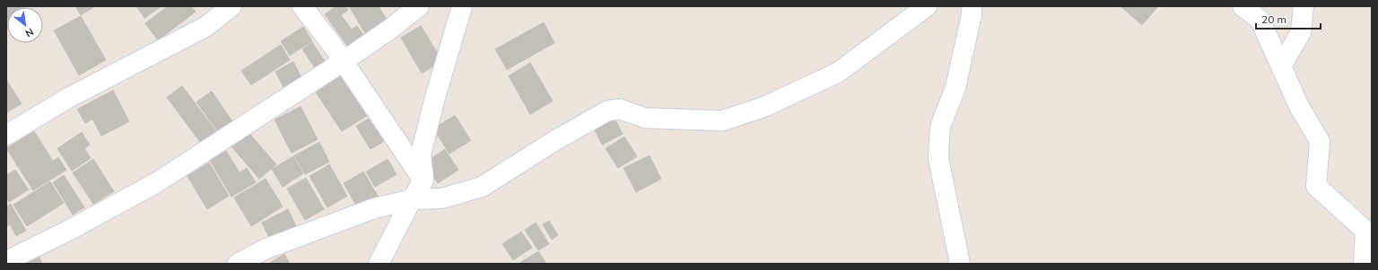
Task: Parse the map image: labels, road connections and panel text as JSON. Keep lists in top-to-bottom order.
{
  "scale_bar": "20 m",
  "north": "bottom right"
}
